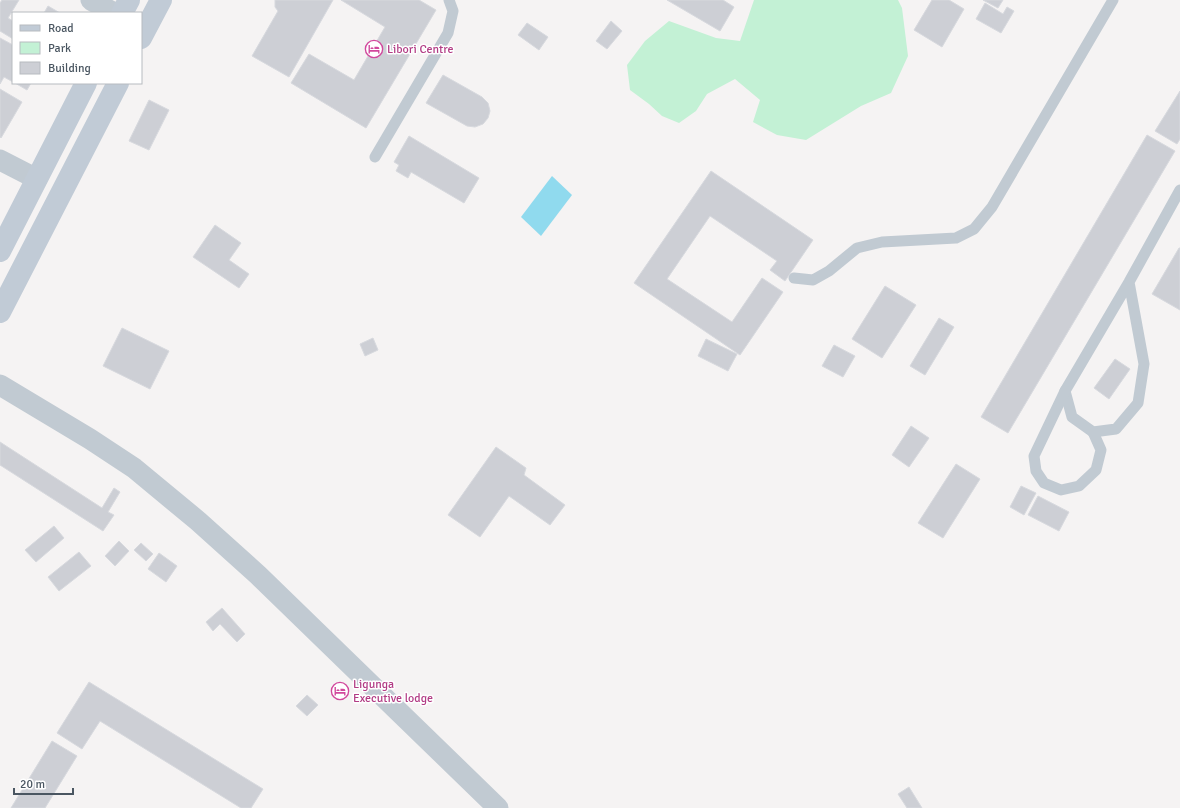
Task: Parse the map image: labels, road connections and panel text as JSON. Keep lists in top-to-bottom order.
{
  "places": {
    "hotel": ["Libori Centre", "Ligunga Executive lodge"]
  },
  "legend": ["Road", "Park", "Building"],
  "scale_bar": "20 m"
}
